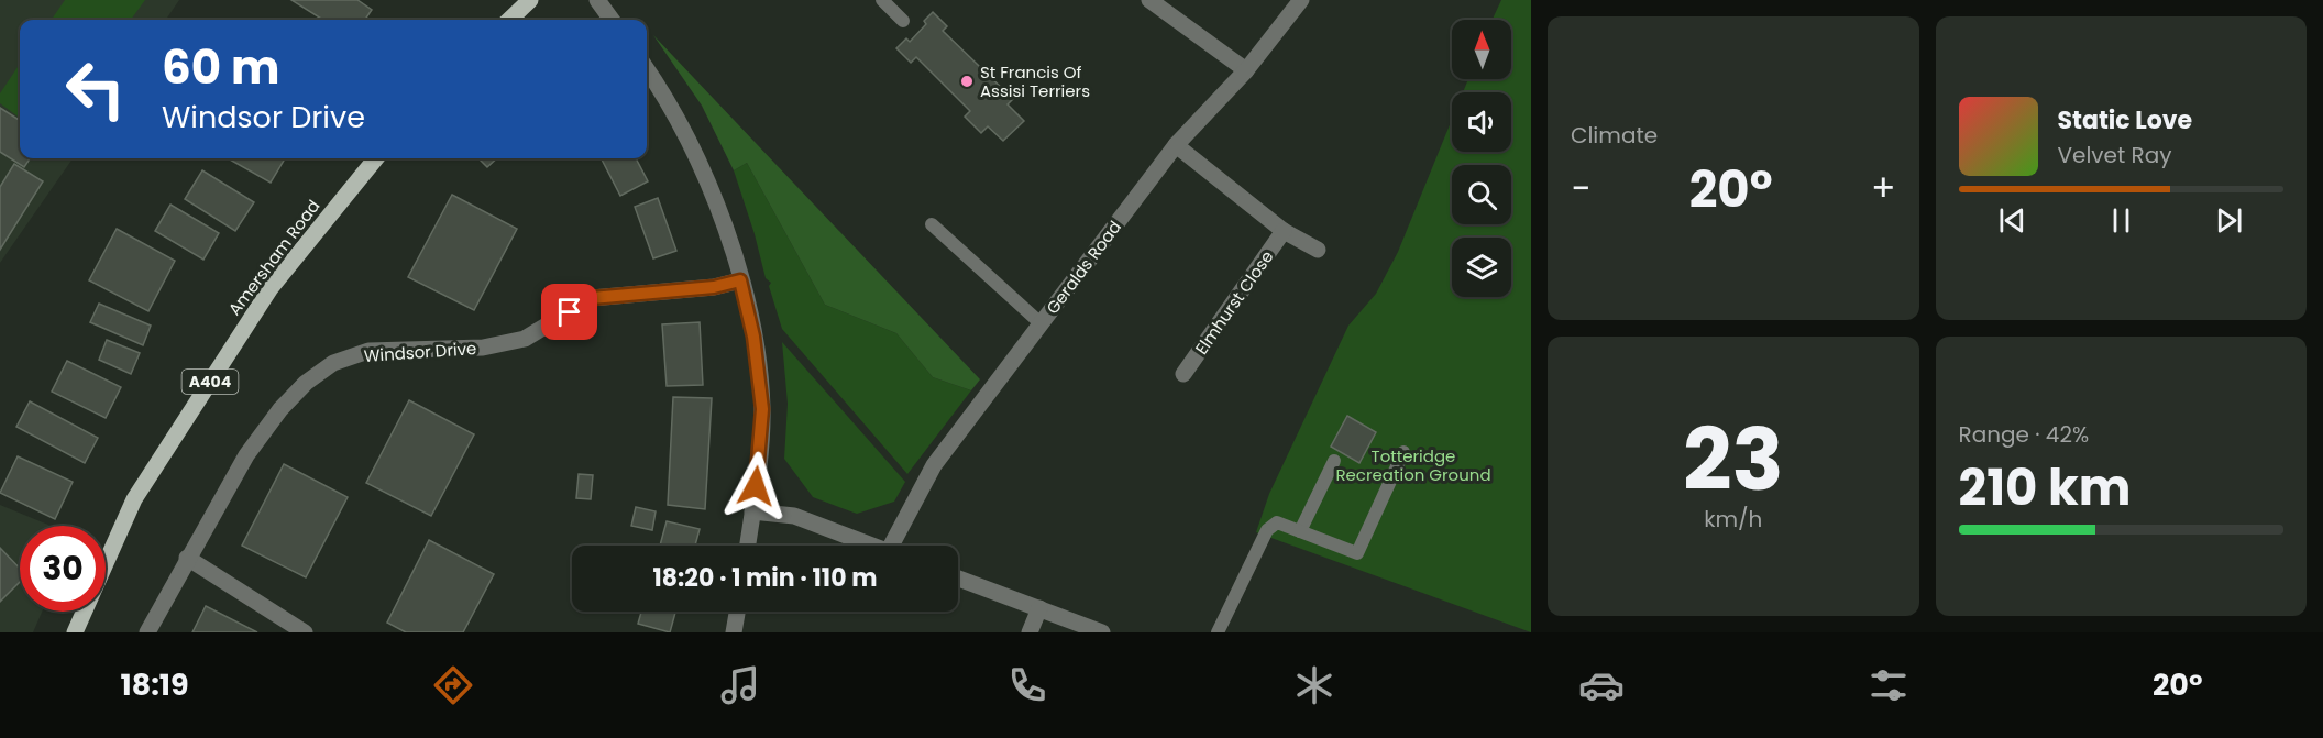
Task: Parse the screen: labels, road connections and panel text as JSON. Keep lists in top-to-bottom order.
{
  "streets": {
    "main road": ["Amersham Road", "A404"],
    "street": ["Geralds Road", "Elmhurst Close", "Windsor Drive"]
  },
  "parks": ["Totteridge Recreation Ground"],
  "places": ["St Francis Of Assisi Terriers"],
  "north": "top",
  "page": {
    "tile": [
      "Climate",
      ["23", "km/h"],
      ["Range · 42%", "210 km"]
    ],
    "turn": ["60 m", "Windsor Drive"],
    "song": ["Static Love", "Velvet Ray"],
    "heat": ["−", "20°", "+"],
    "limit": "30",
    "trip": "18:20 · 1 min · 110 m",
    "tabs": ["18:19", "20°"]
  }
}
